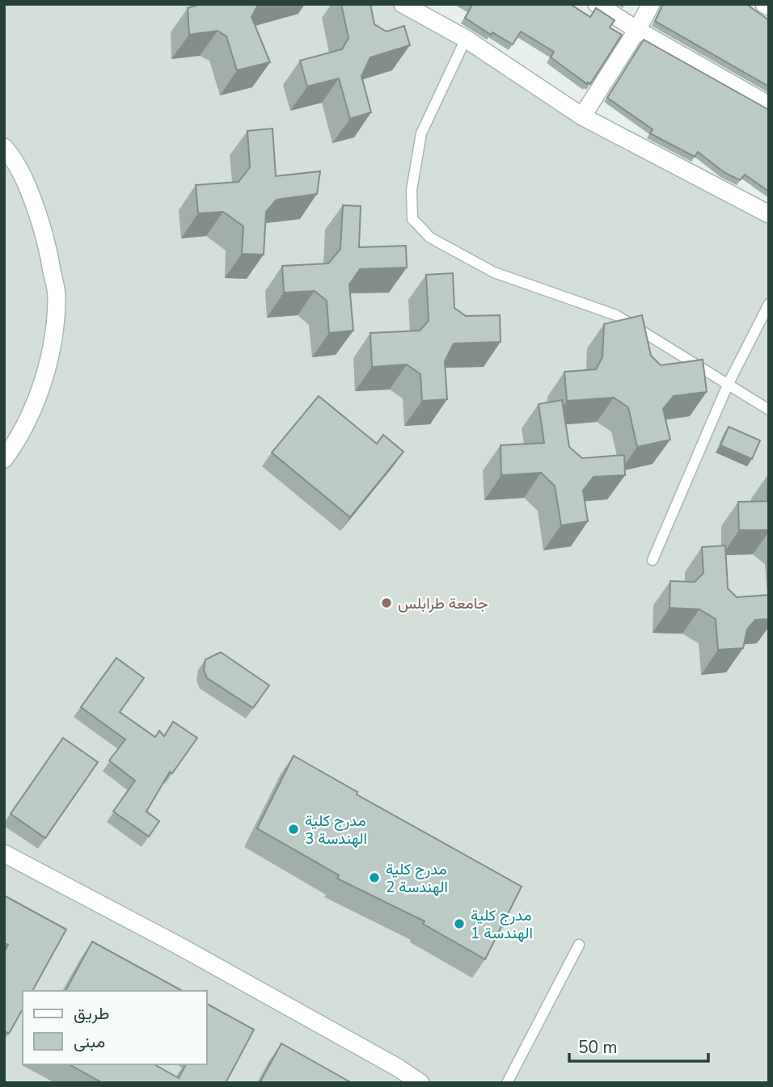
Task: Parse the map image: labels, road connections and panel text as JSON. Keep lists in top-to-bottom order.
{
  "places": [
    "جامعة طرابلس",
    "مدرج كلية الهندسة 3",
    "مدرج كلية الهندسة 2",
    "مدرج كلية الهندسة 1"
  ],
  "legend": ["طريق", "مبنى"],
  "scale_bar": "50 m"
}
